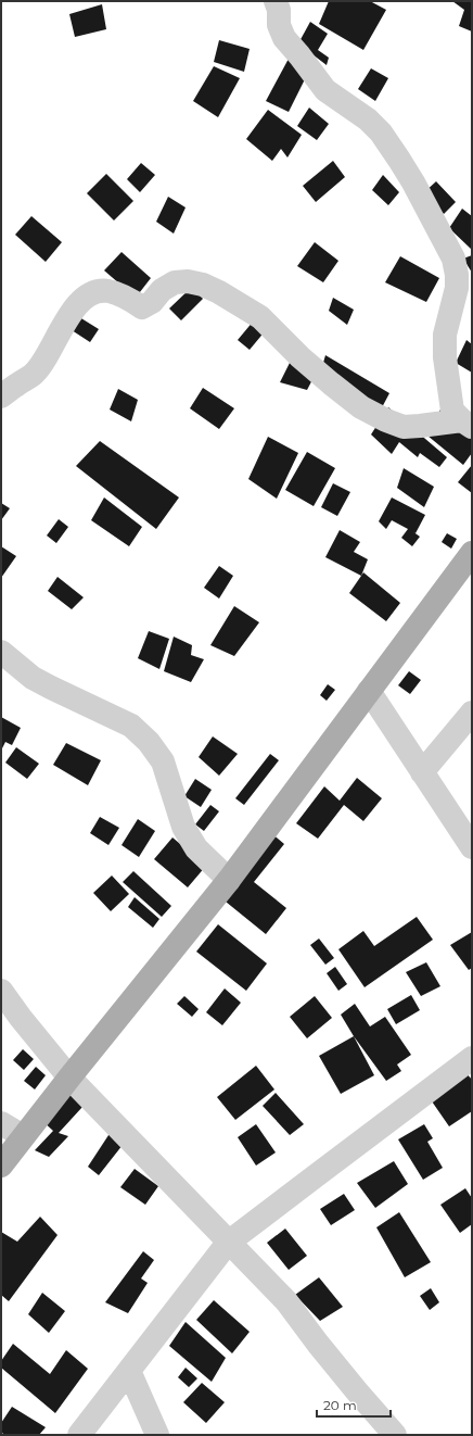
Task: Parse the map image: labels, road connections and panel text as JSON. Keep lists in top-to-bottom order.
{
  "scale_bar": "20 m"
}
